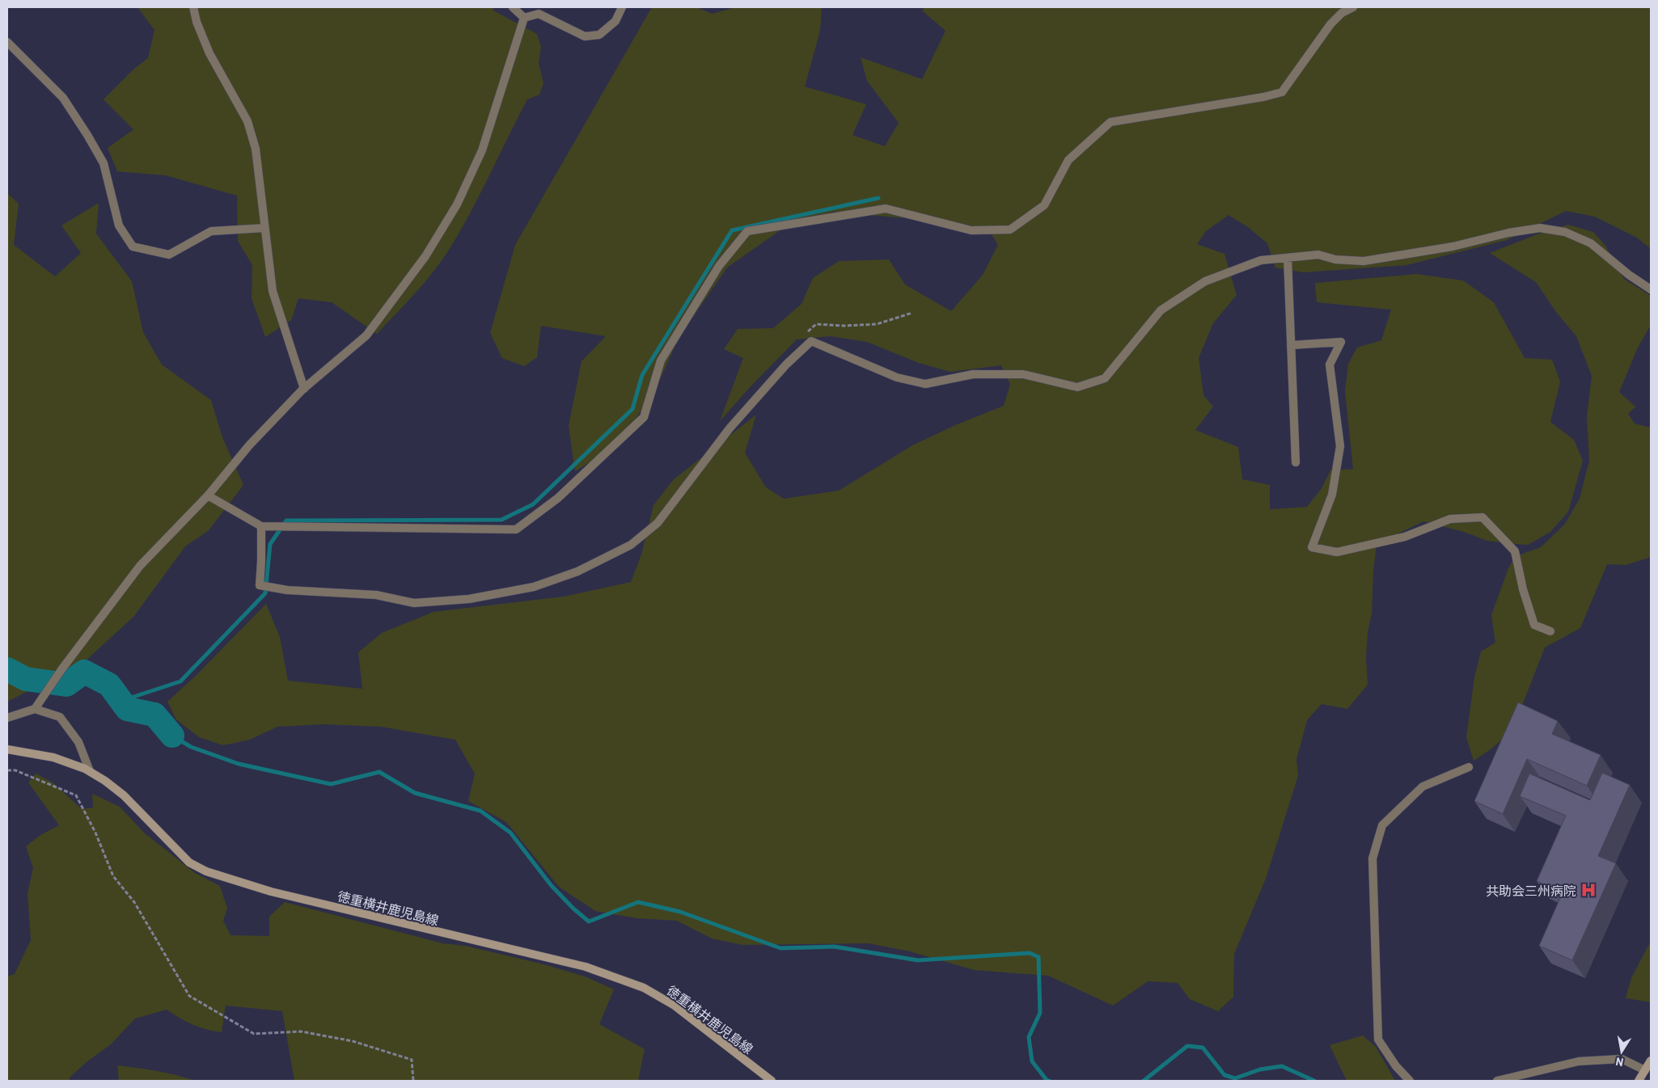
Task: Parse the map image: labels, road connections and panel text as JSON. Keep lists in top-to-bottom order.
{
  "streets": {
    "main road": ["徳重横井鹿児島線"]
  },
  "places": {
    "hospital": ["共助会三州病院"]
  },
  "north": "bottom"
}
